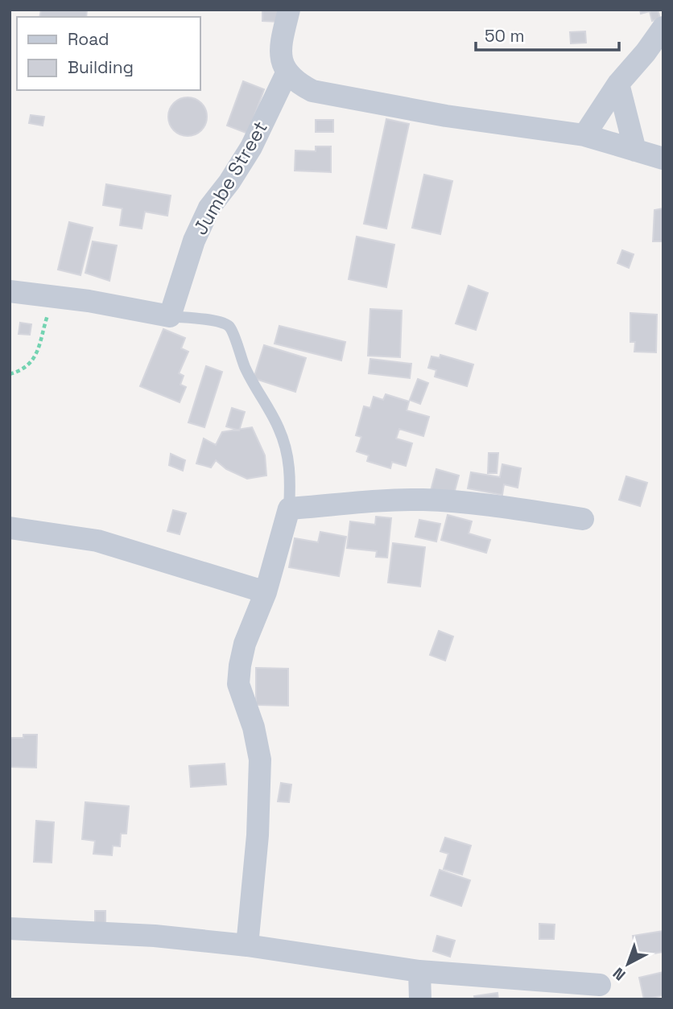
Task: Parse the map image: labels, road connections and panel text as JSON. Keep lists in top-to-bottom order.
{
  "streets": {
    "street": ["Jumbe Street"]
  },
  "legend": ["Road", "Building"],
  "scale_bar": "50 m",
  "north": "bottom left"
}
